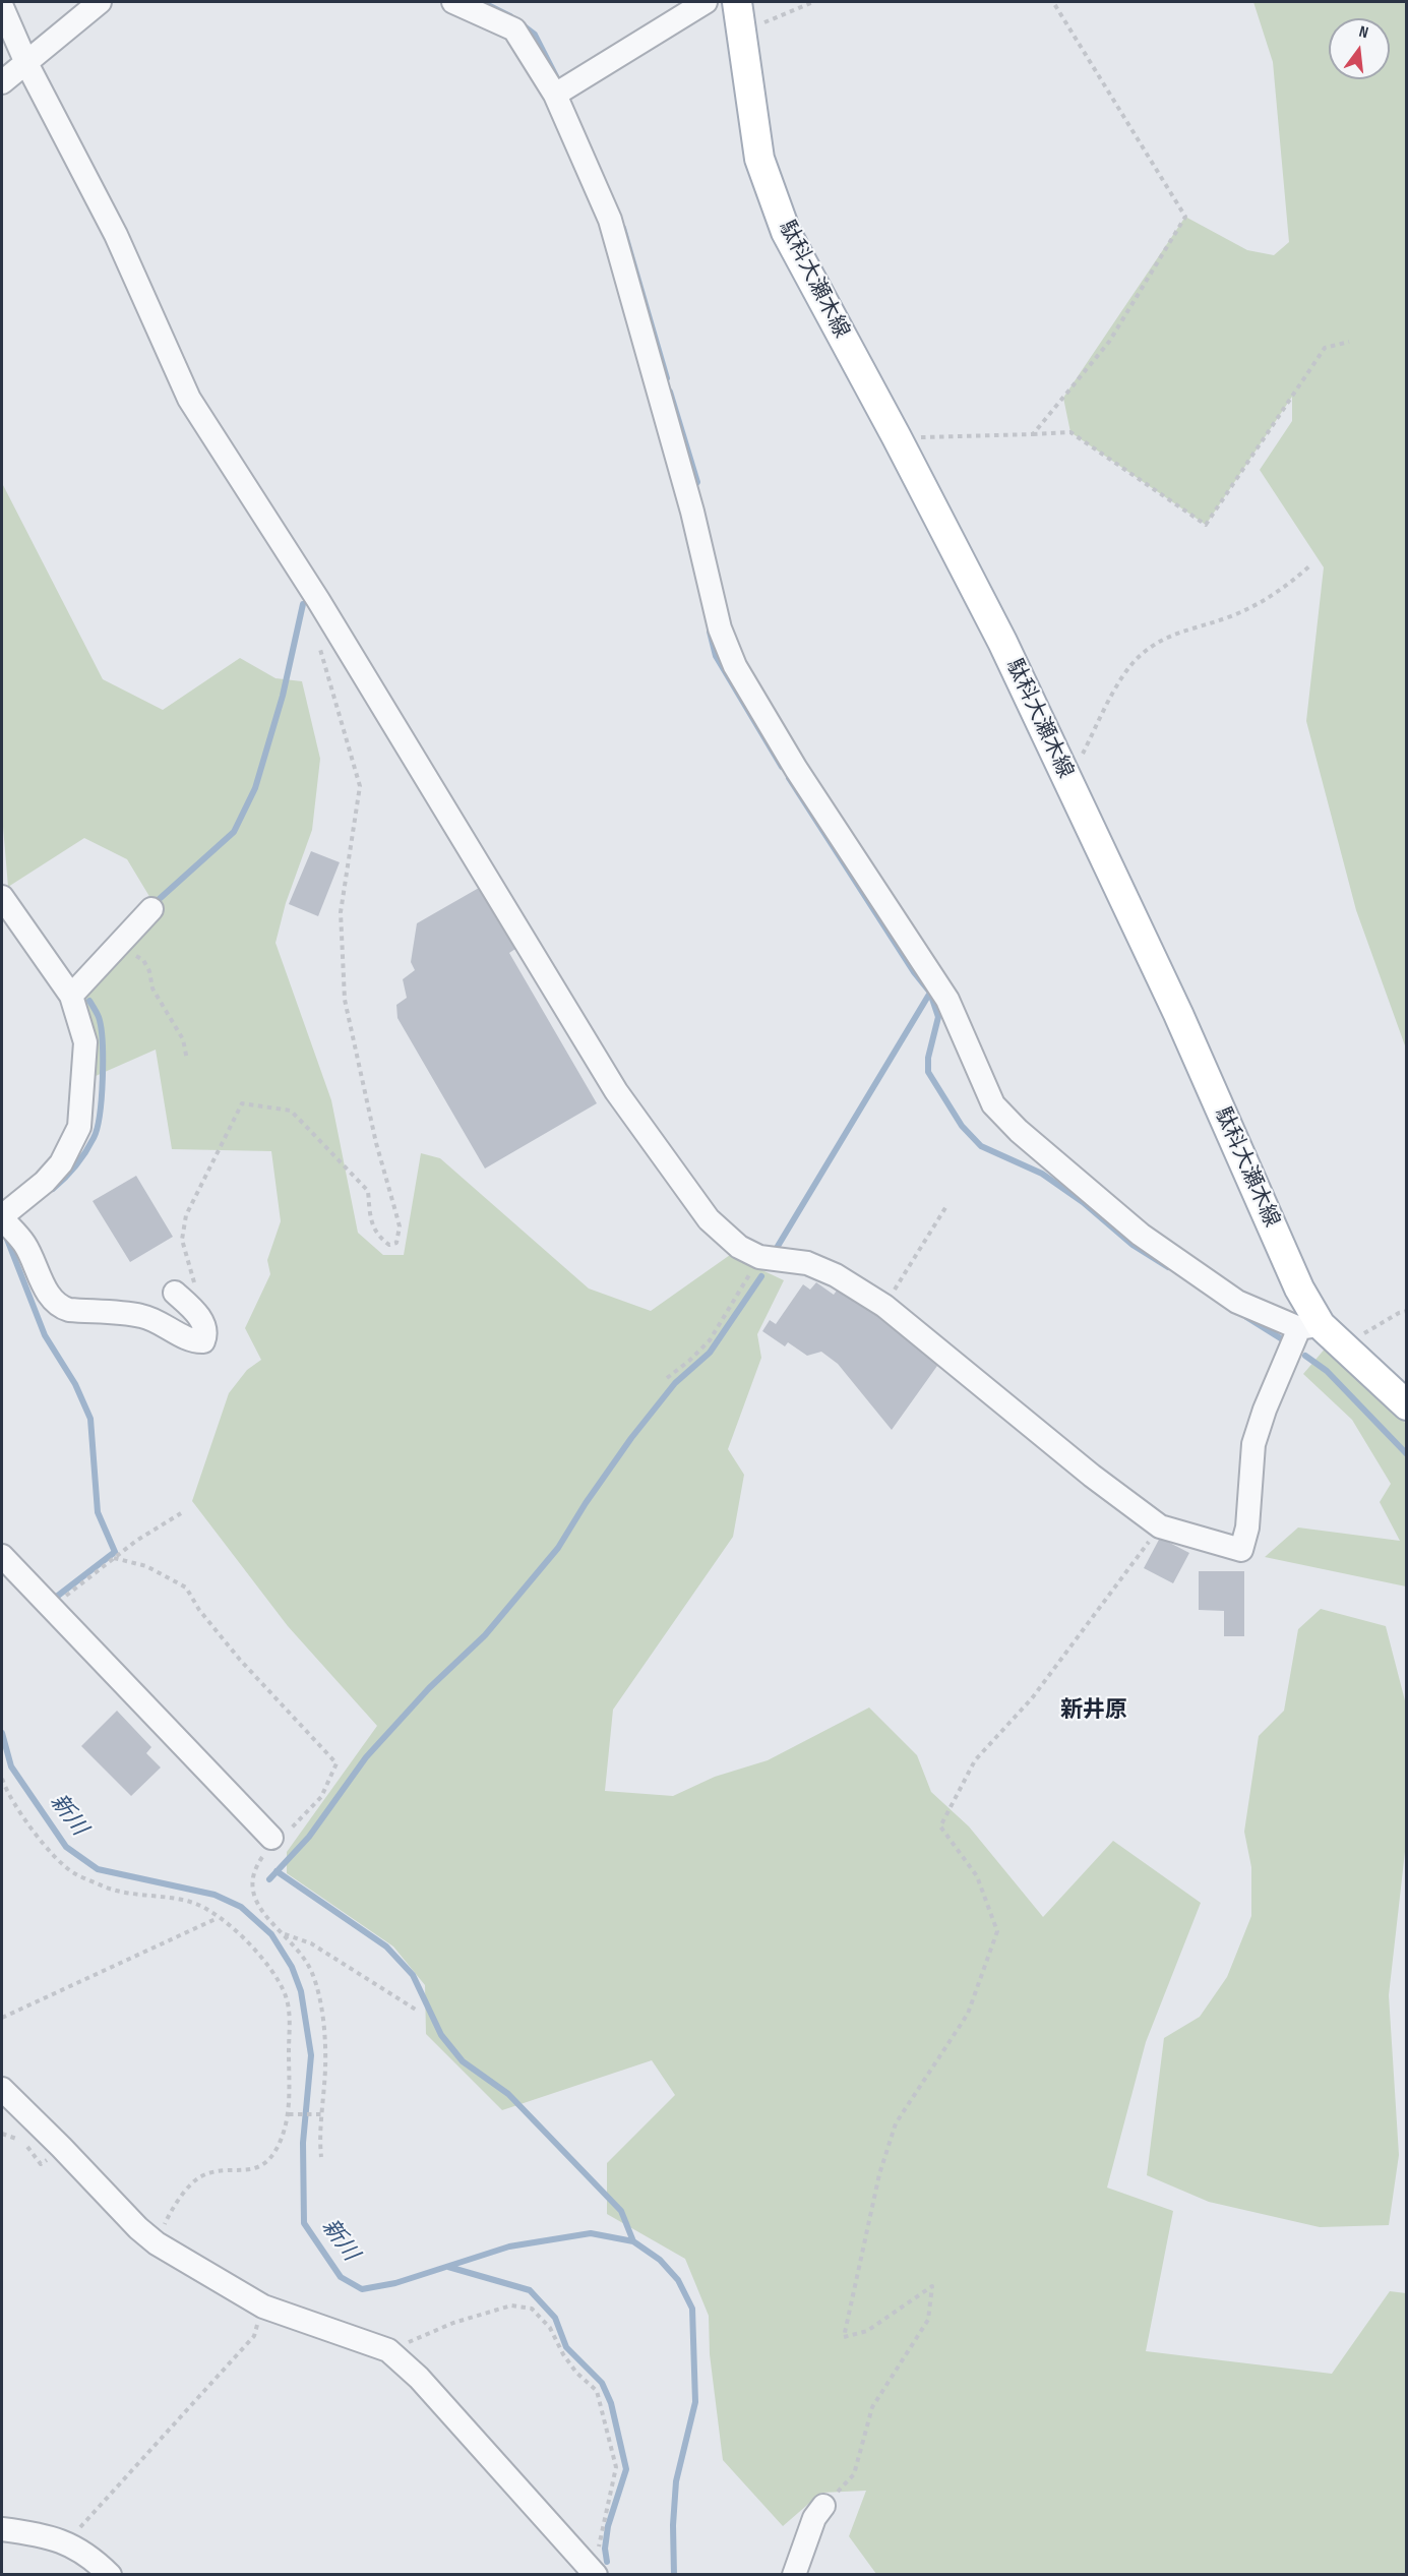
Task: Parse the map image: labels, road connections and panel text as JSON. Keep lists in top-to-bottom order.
{
  "streets": {
    "main road": ["駄科大瀬木線"]
  },
  "districts": ["新井原"],
  "water": ["新川"],
  "north": "top"
}
